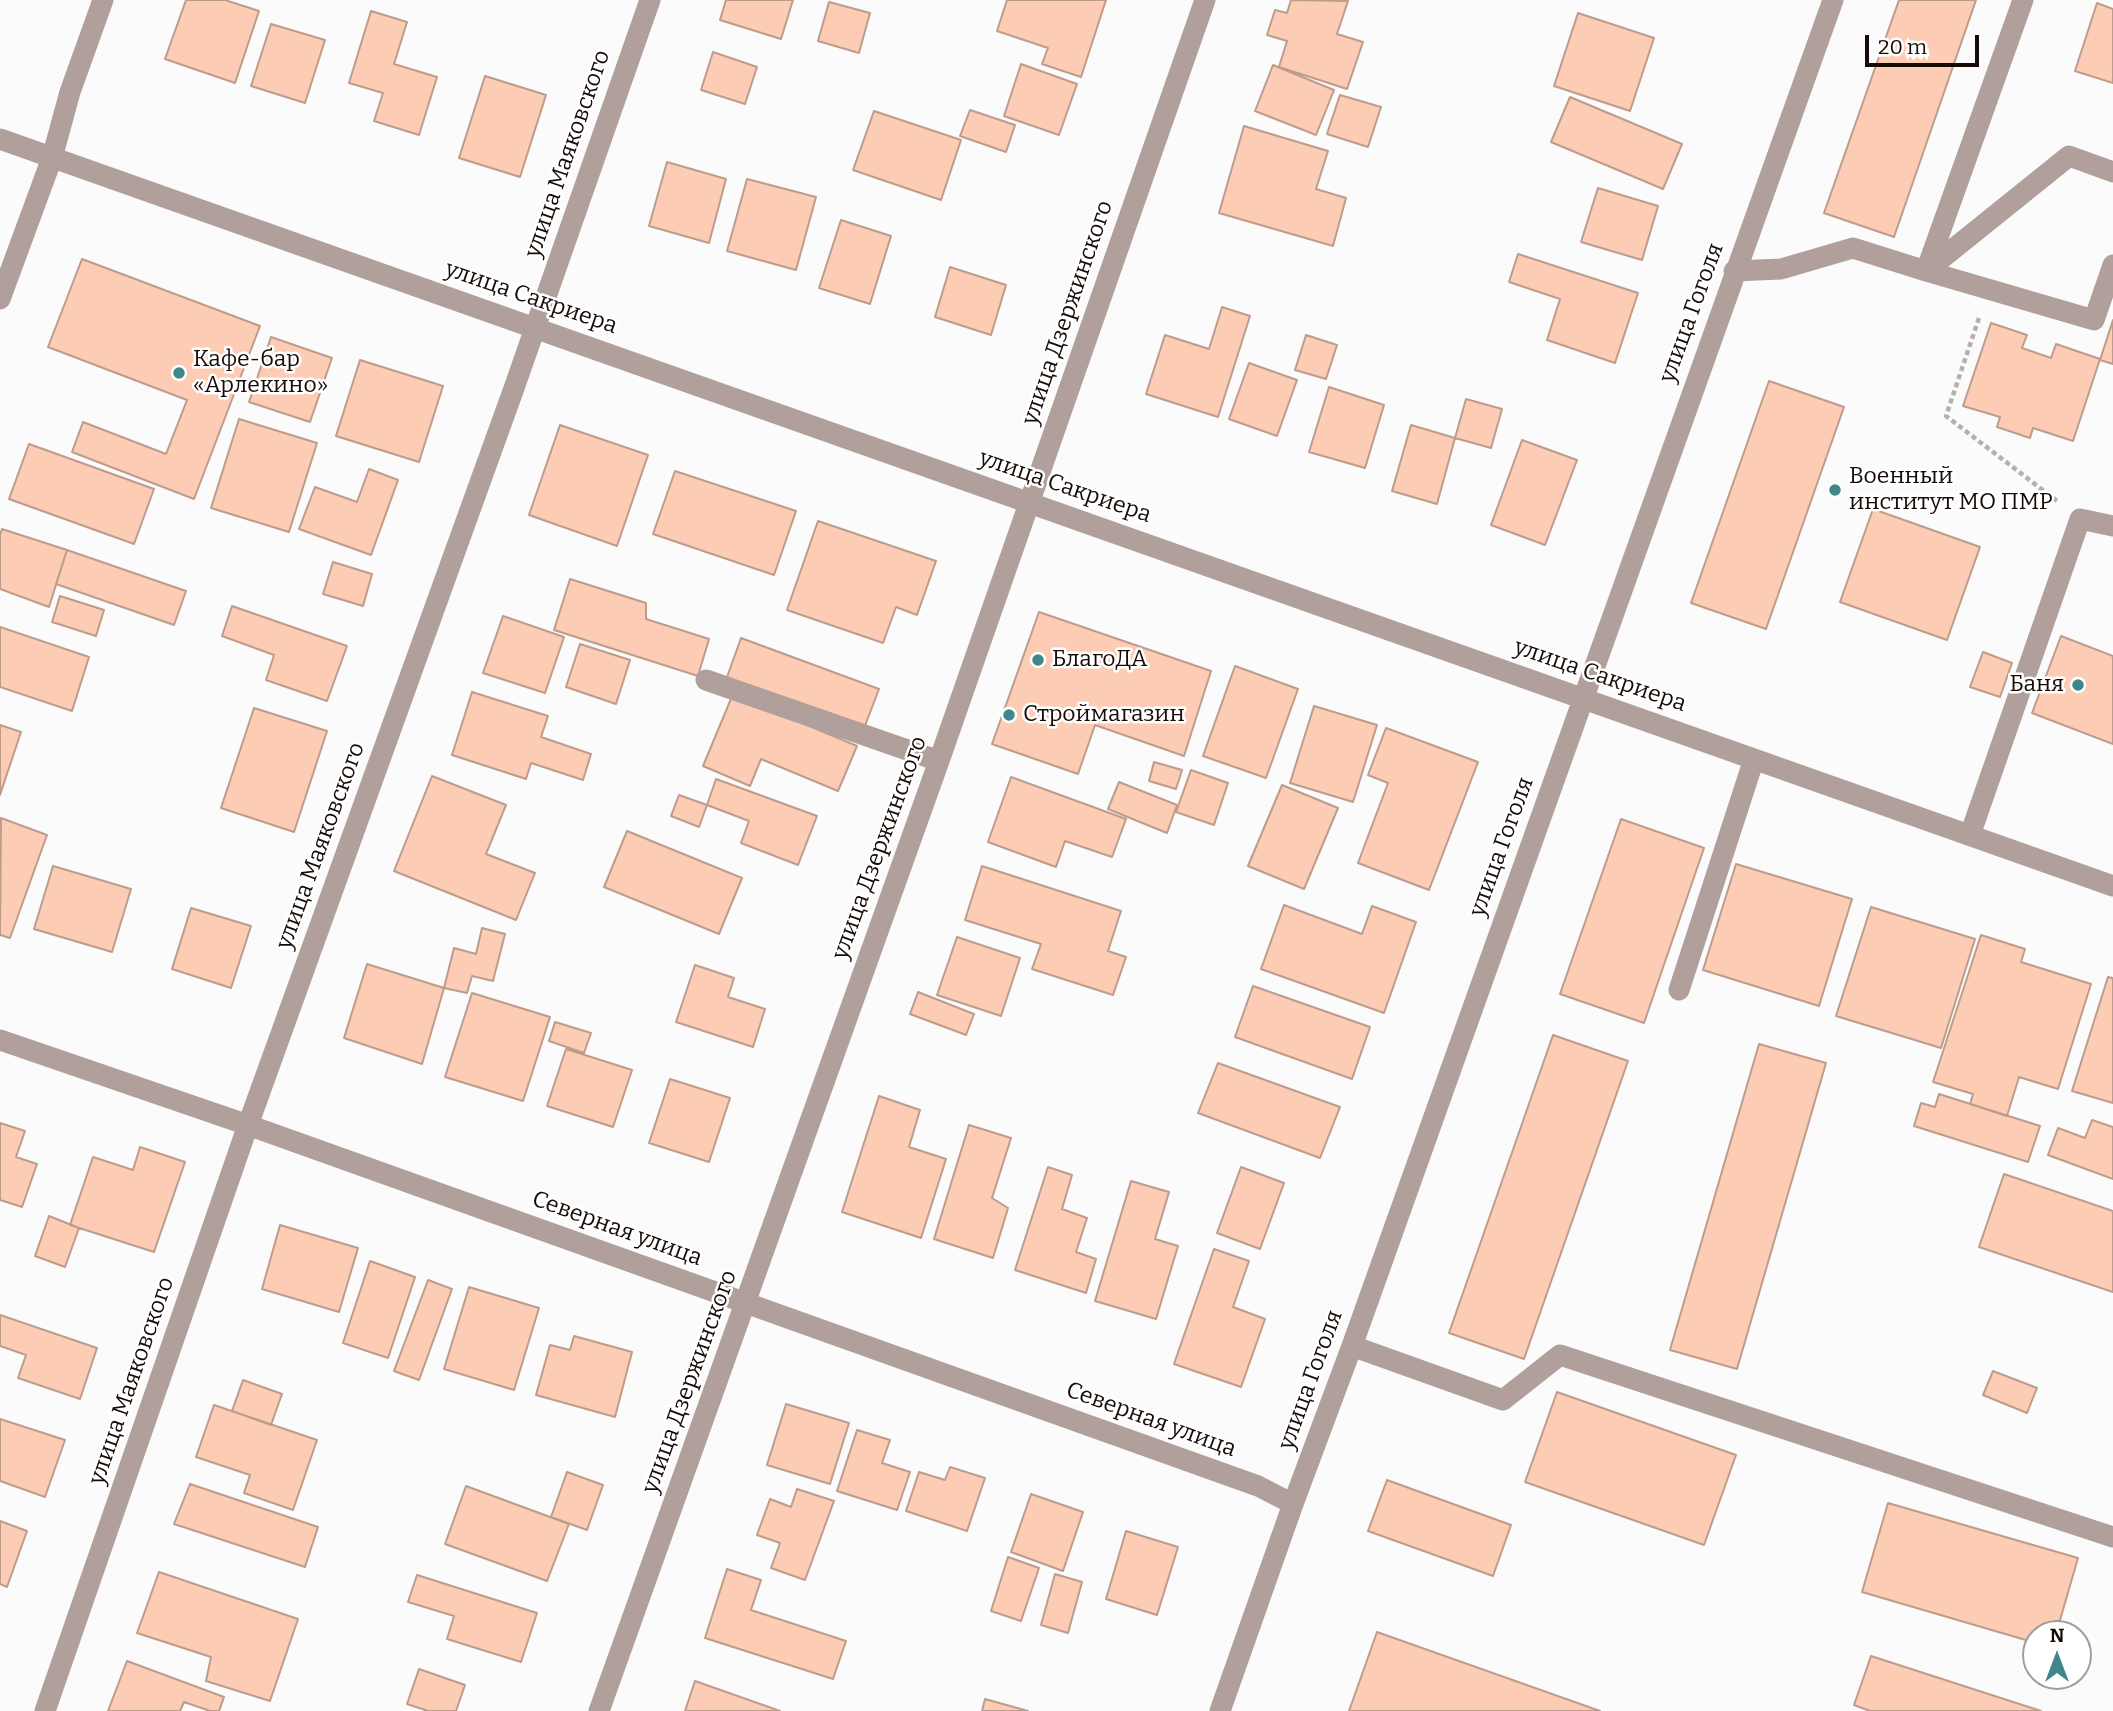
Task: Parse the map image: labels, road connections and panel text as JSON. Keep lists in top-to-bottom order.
{
  "streets": {
    "street": [
      "улица Маяковского",
      "улица Сакриера",
      "улица Дзержинского",
      "улица Гоголя",
      "Северная улица"
    ]
  },
  "crossings": [
    ["улица Маяковского", "улица Сакриера"],
    ["улица Маяковского", "Северная улица"],
    ["улица Сакриера", "улица Дзержинского"],
    ["улица Сакриера", "улица Гоголя"],
    ["улица Дзержинского", "Северная улица"],
    ["улица Гоголя", "Северная улица"]
  ],
  "places": [
    "Кафе-бар «Арлекино»",
    "Военный институт МО ПМР",
    "БлагоДА",
    "Баня",
    "Строймагазин"
  ],
  "scale_bar": "20 m",
  "north": "top"
}
